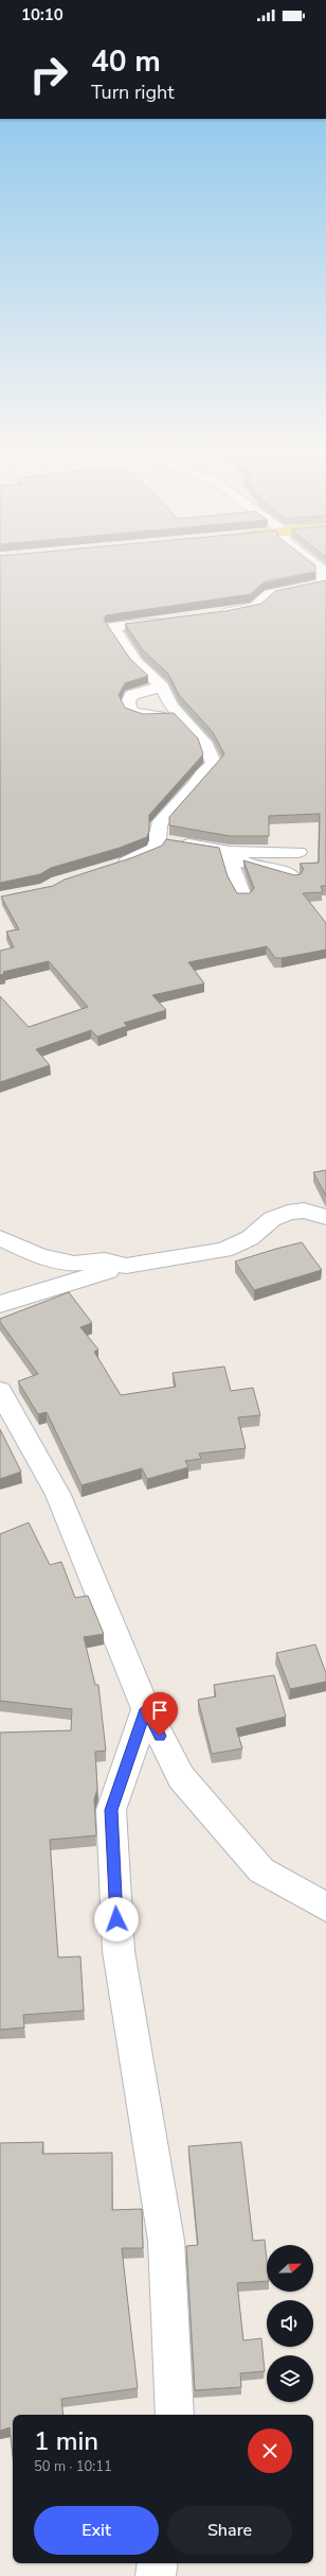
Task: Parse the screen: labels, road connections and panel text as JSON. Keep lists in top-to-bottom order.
{
  "north": "right",
  "page": {
    "status": "10:10",
    "turn": ["40 m", "Turn right"],
    "heading": ["1 min", "50 m · 10:11"],
    "buttons": ["Exit", "Share"]
  }
}
